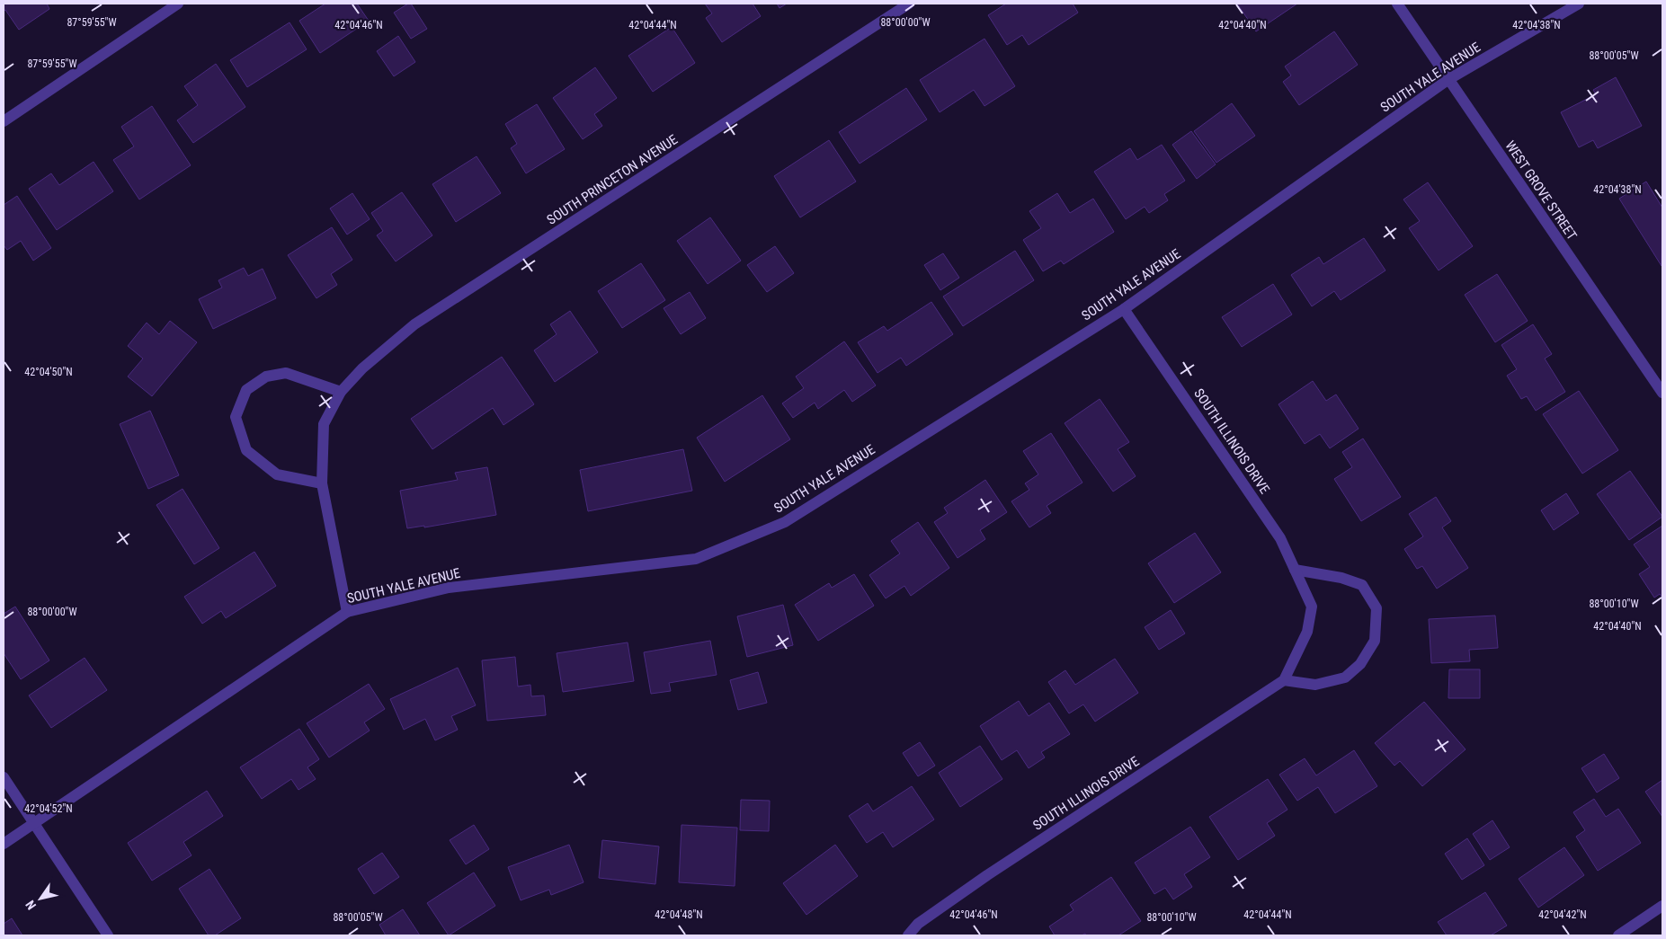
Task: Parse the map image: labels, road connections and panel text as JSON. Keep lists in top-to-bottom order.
{
  "streets": {
    "street": [
      "SOUTH YALE AVENUE",
      "SOUTH PRINCETON AVENUE",
      "WEST GROVE STREET",
      "SOUTH ILLINOIS DRIVE"
    ]
  },
  "crossings": [
    ["SOUTH YALE AVENUE", "SOUTH PRINCETON AVENUE"],
    ["SOUTH YALE AVENUE", "WEST GROVE STREET"],
    ["SOUTH YALE AVENUE", "SOUTH ILLINOIS DRIVE"]
  ],
  "north": "bottom left",
  "coordinates": [
    "87°59'55\"W",
    "88°00'00\"W",
    "42°04'46\"N",
    "42°04'44\"N",
    "42°04'40\"N",
    "42°04'38\"N",
    "88°00'05\"W",
    "42°04'50\"N",
    "88°00'10\"W",
    "42°04'52\"N",
    "42°04'48\"N",
    "42°04'42\"N"
  ]
}
